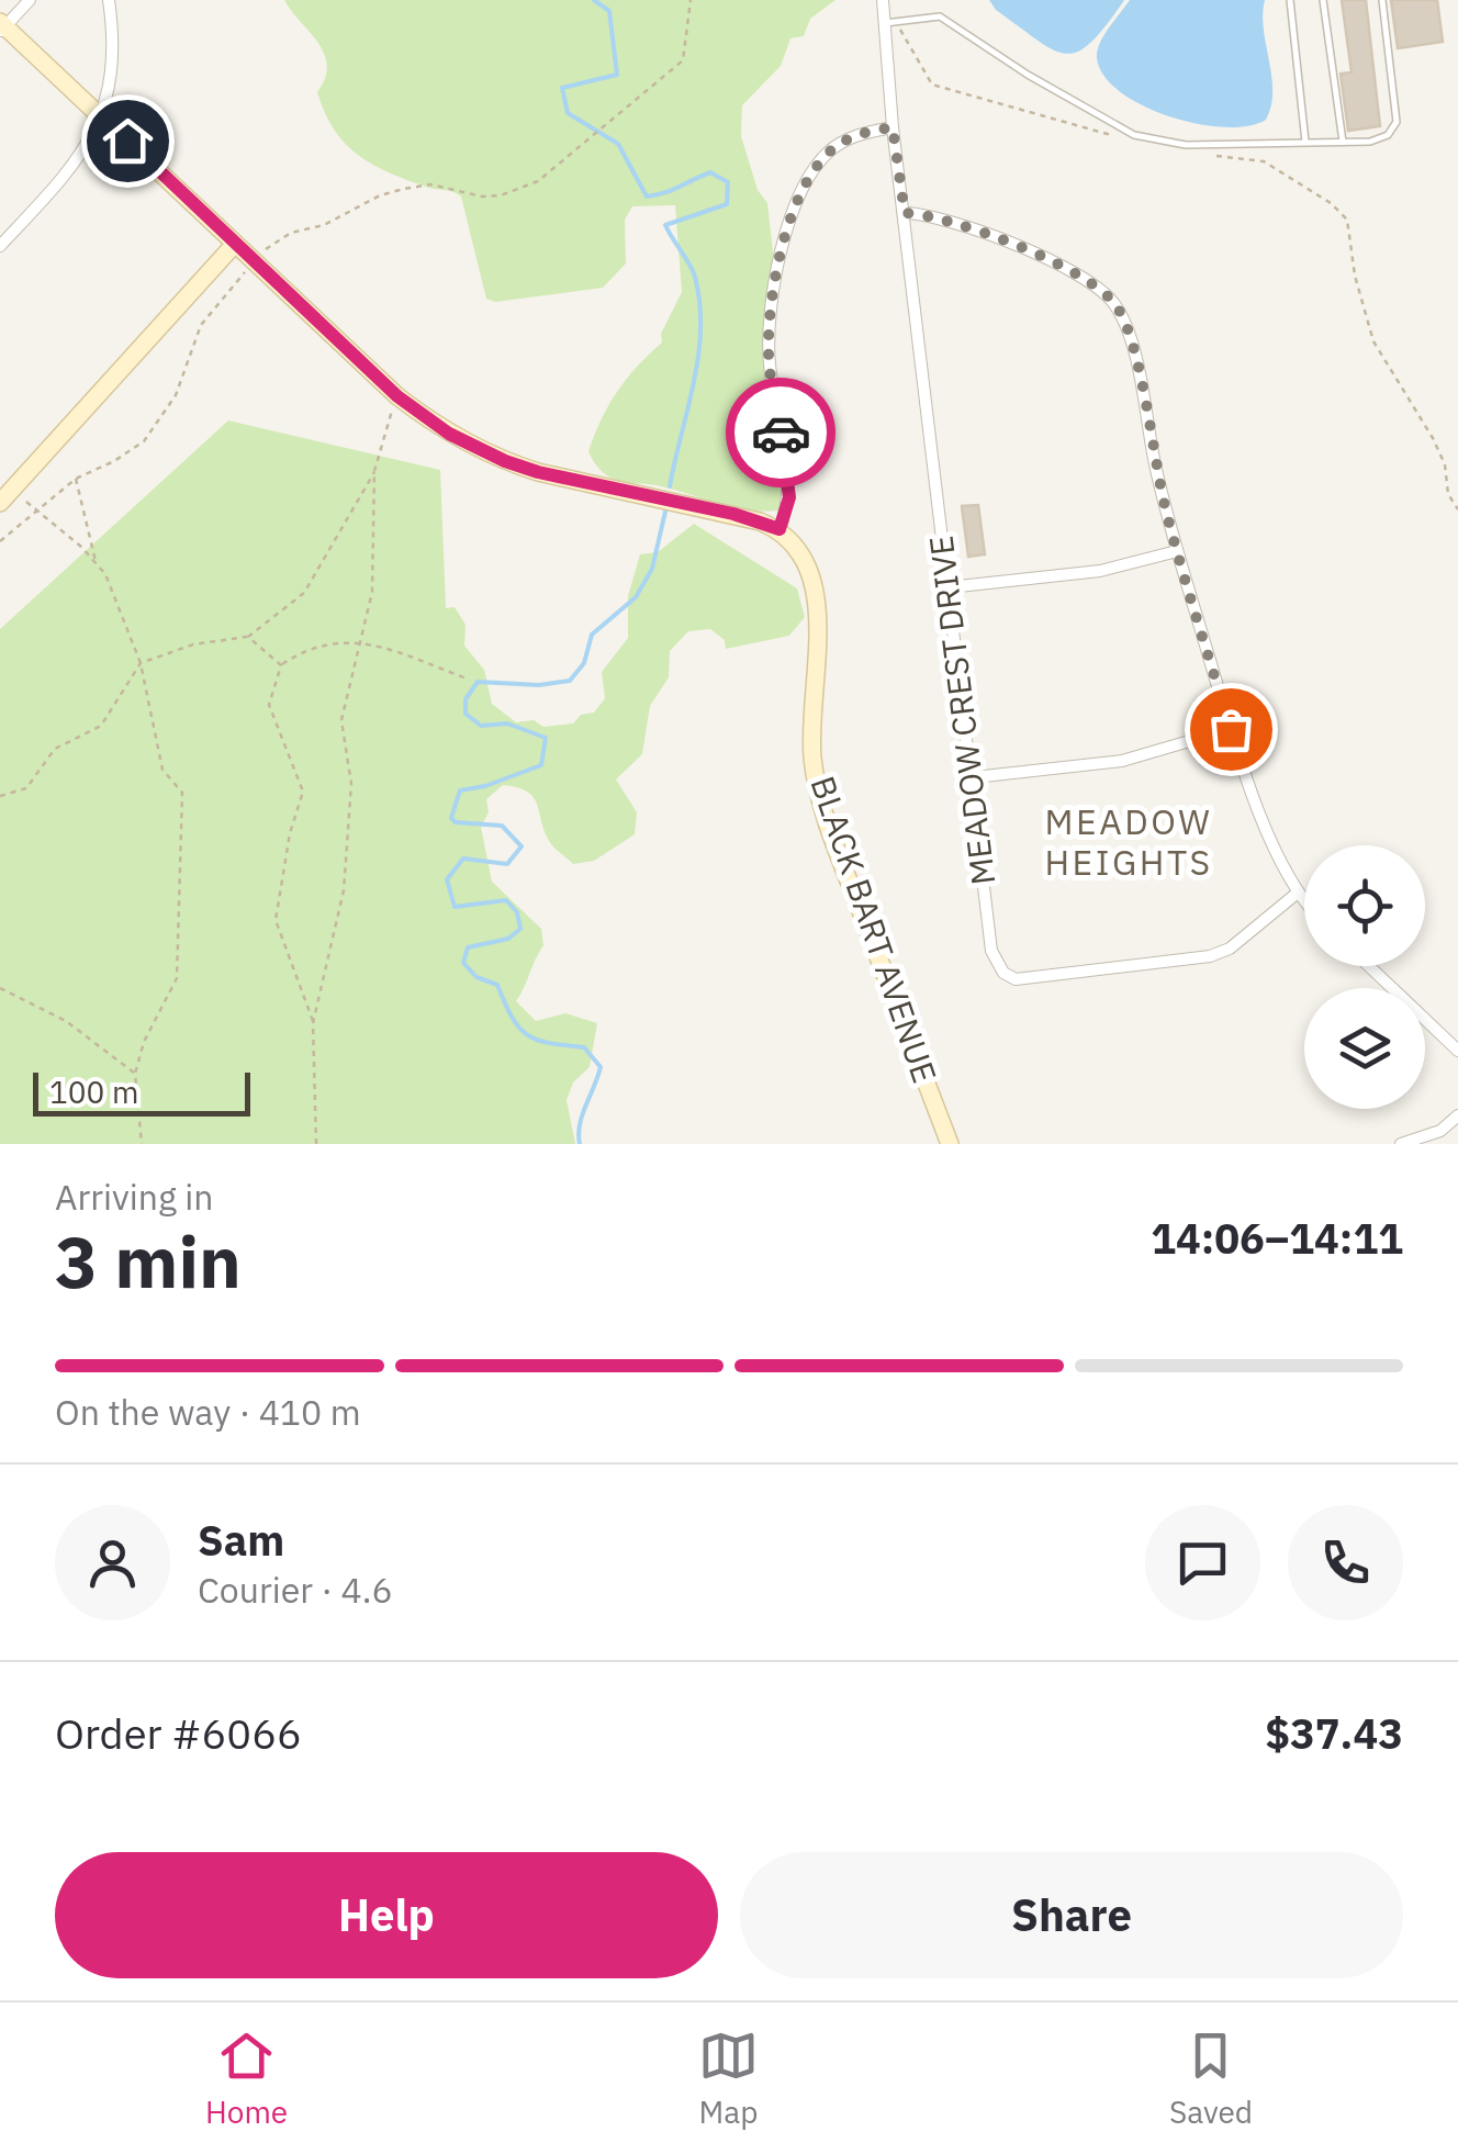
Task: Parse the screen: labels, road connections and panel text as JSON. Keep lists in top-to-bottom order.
{
  "streets": {
    "street": ["MEADOW CREST DRIVE", "BLACK BART AVENUE"]
  },
  "districts": ["MEADOW HEIGHTS"],
  "scale_bar": "100 m",
  "page": {
    "scale": "100 m",
    "heading": ["3 min", "Arriving in", "14:06–14:11"],
    "panel": [
      "Sam",
      "Courier · 4.6",
      "Order #6066",
      "$37.43"
    ],
    "bar": "On the way · 410 m",
    "buttons": ["Help", "Share"],
    "tabs": ["Home", "Map", "Saved"]
  }
}
